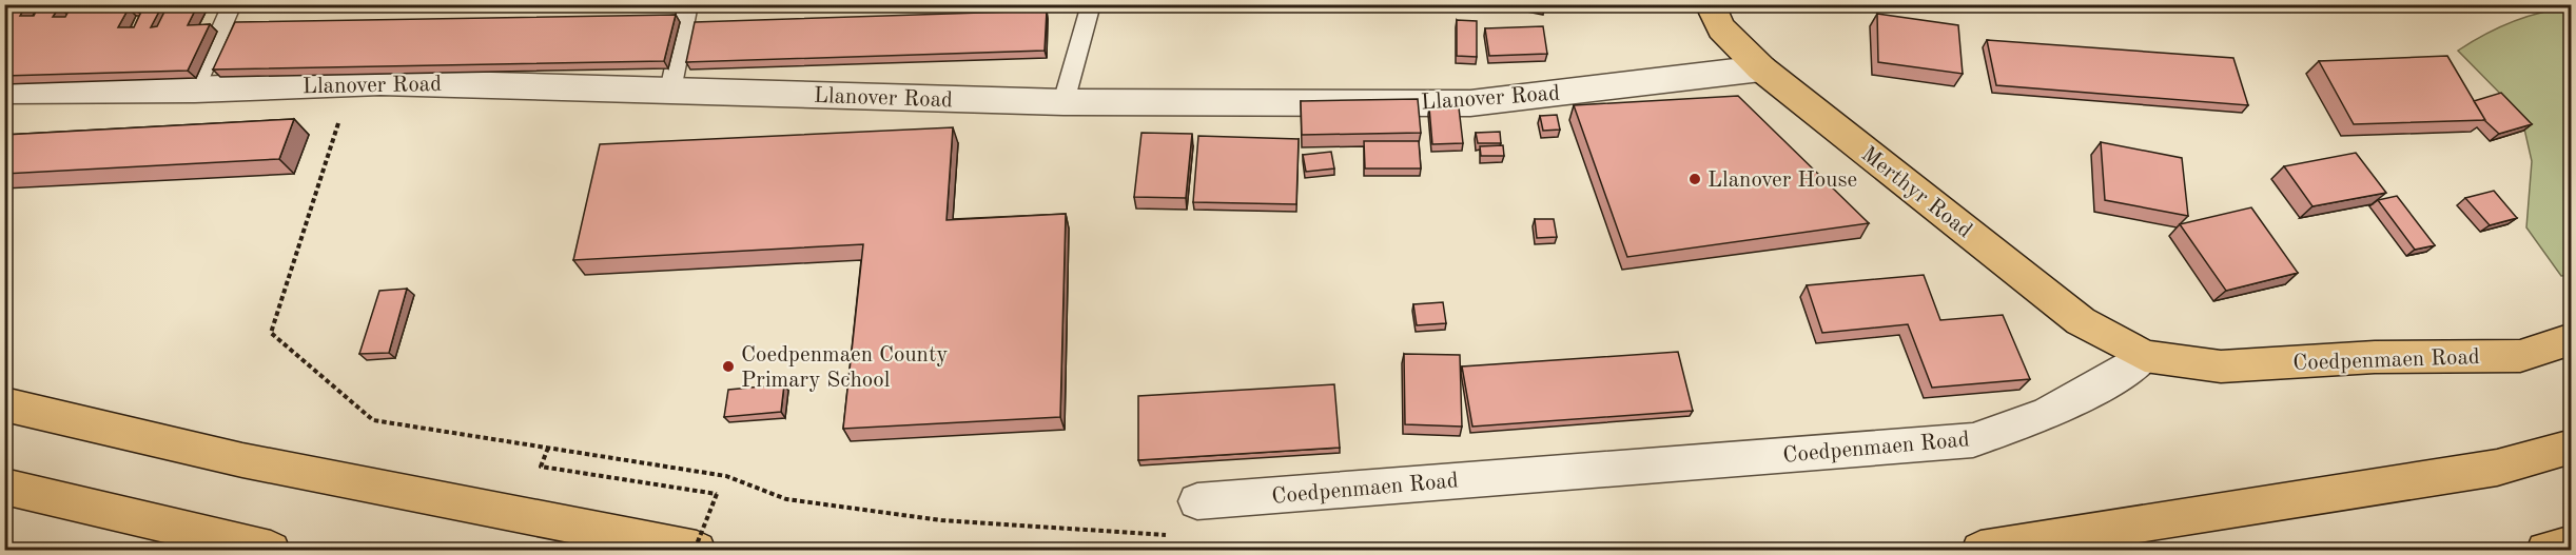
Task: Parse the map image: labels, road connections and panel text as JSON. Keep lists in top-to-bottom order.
{
  "streets": {
    "main road": ["Merthyr Road", "Coedpenmaen Road"],
    "street": ["Llanover Road"]
  },
  "crossings": [
    ["Llanover Road", "Merthyr Road"],
    ["Merthyr Road", "Coedpenmaen Road"]
  ],
  "places": ["Llanover House", "Coedpenmaen County Primary School"]
}
